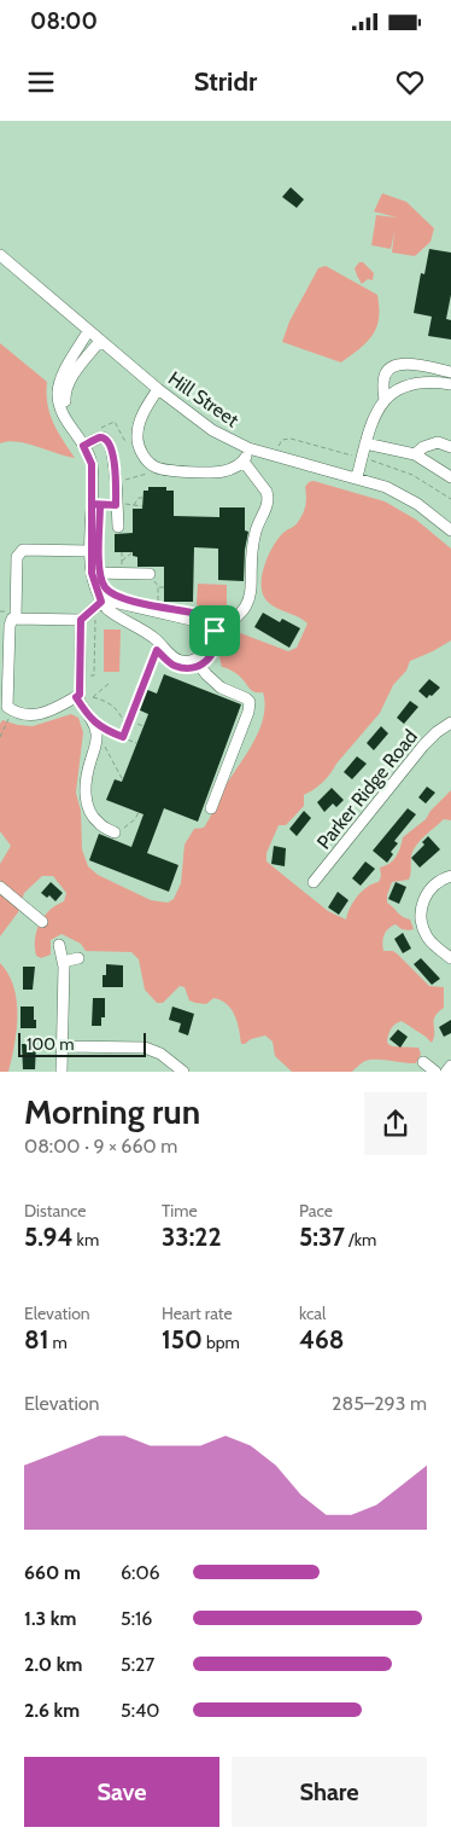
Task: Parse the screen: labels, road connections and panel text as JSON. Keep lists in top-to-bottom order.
{
  "streets": {
    "street": ["Hill Street", "Parker Ridge Road"]
  },
  "scale_bar": "100 m",
  "page": {
    "status": "08:00",
    "header": "Stridr",
    "scale": "100 m",
    "heading": ["Morning run", "08:00 · 9 × 660 m"],
    "stats": [
      ["Distance", "5.94 km"],
      ["Time", "33:22"],
      ["Pace", "5:37 /km"],
      ["Elevation", "81 m"],
      ["Heart rate", "150 bpm"],
      ["kcal", "468"]
    ],
    "chart": ["Elevation", "285–293 m"],
    "list": [
      {
        "name": "660 m",
        "note": "6:06"
      },
      {
        "name": "1.3 km",
        "note": "5:16"
      },
      {
        "name": "2.0 km",
        "note": "5:27"
      },
      {
        "name": "2.6 km",
        "note": "5:40"
      }
    ],
    "buttons": ["Save", "Share"]
  }
}
